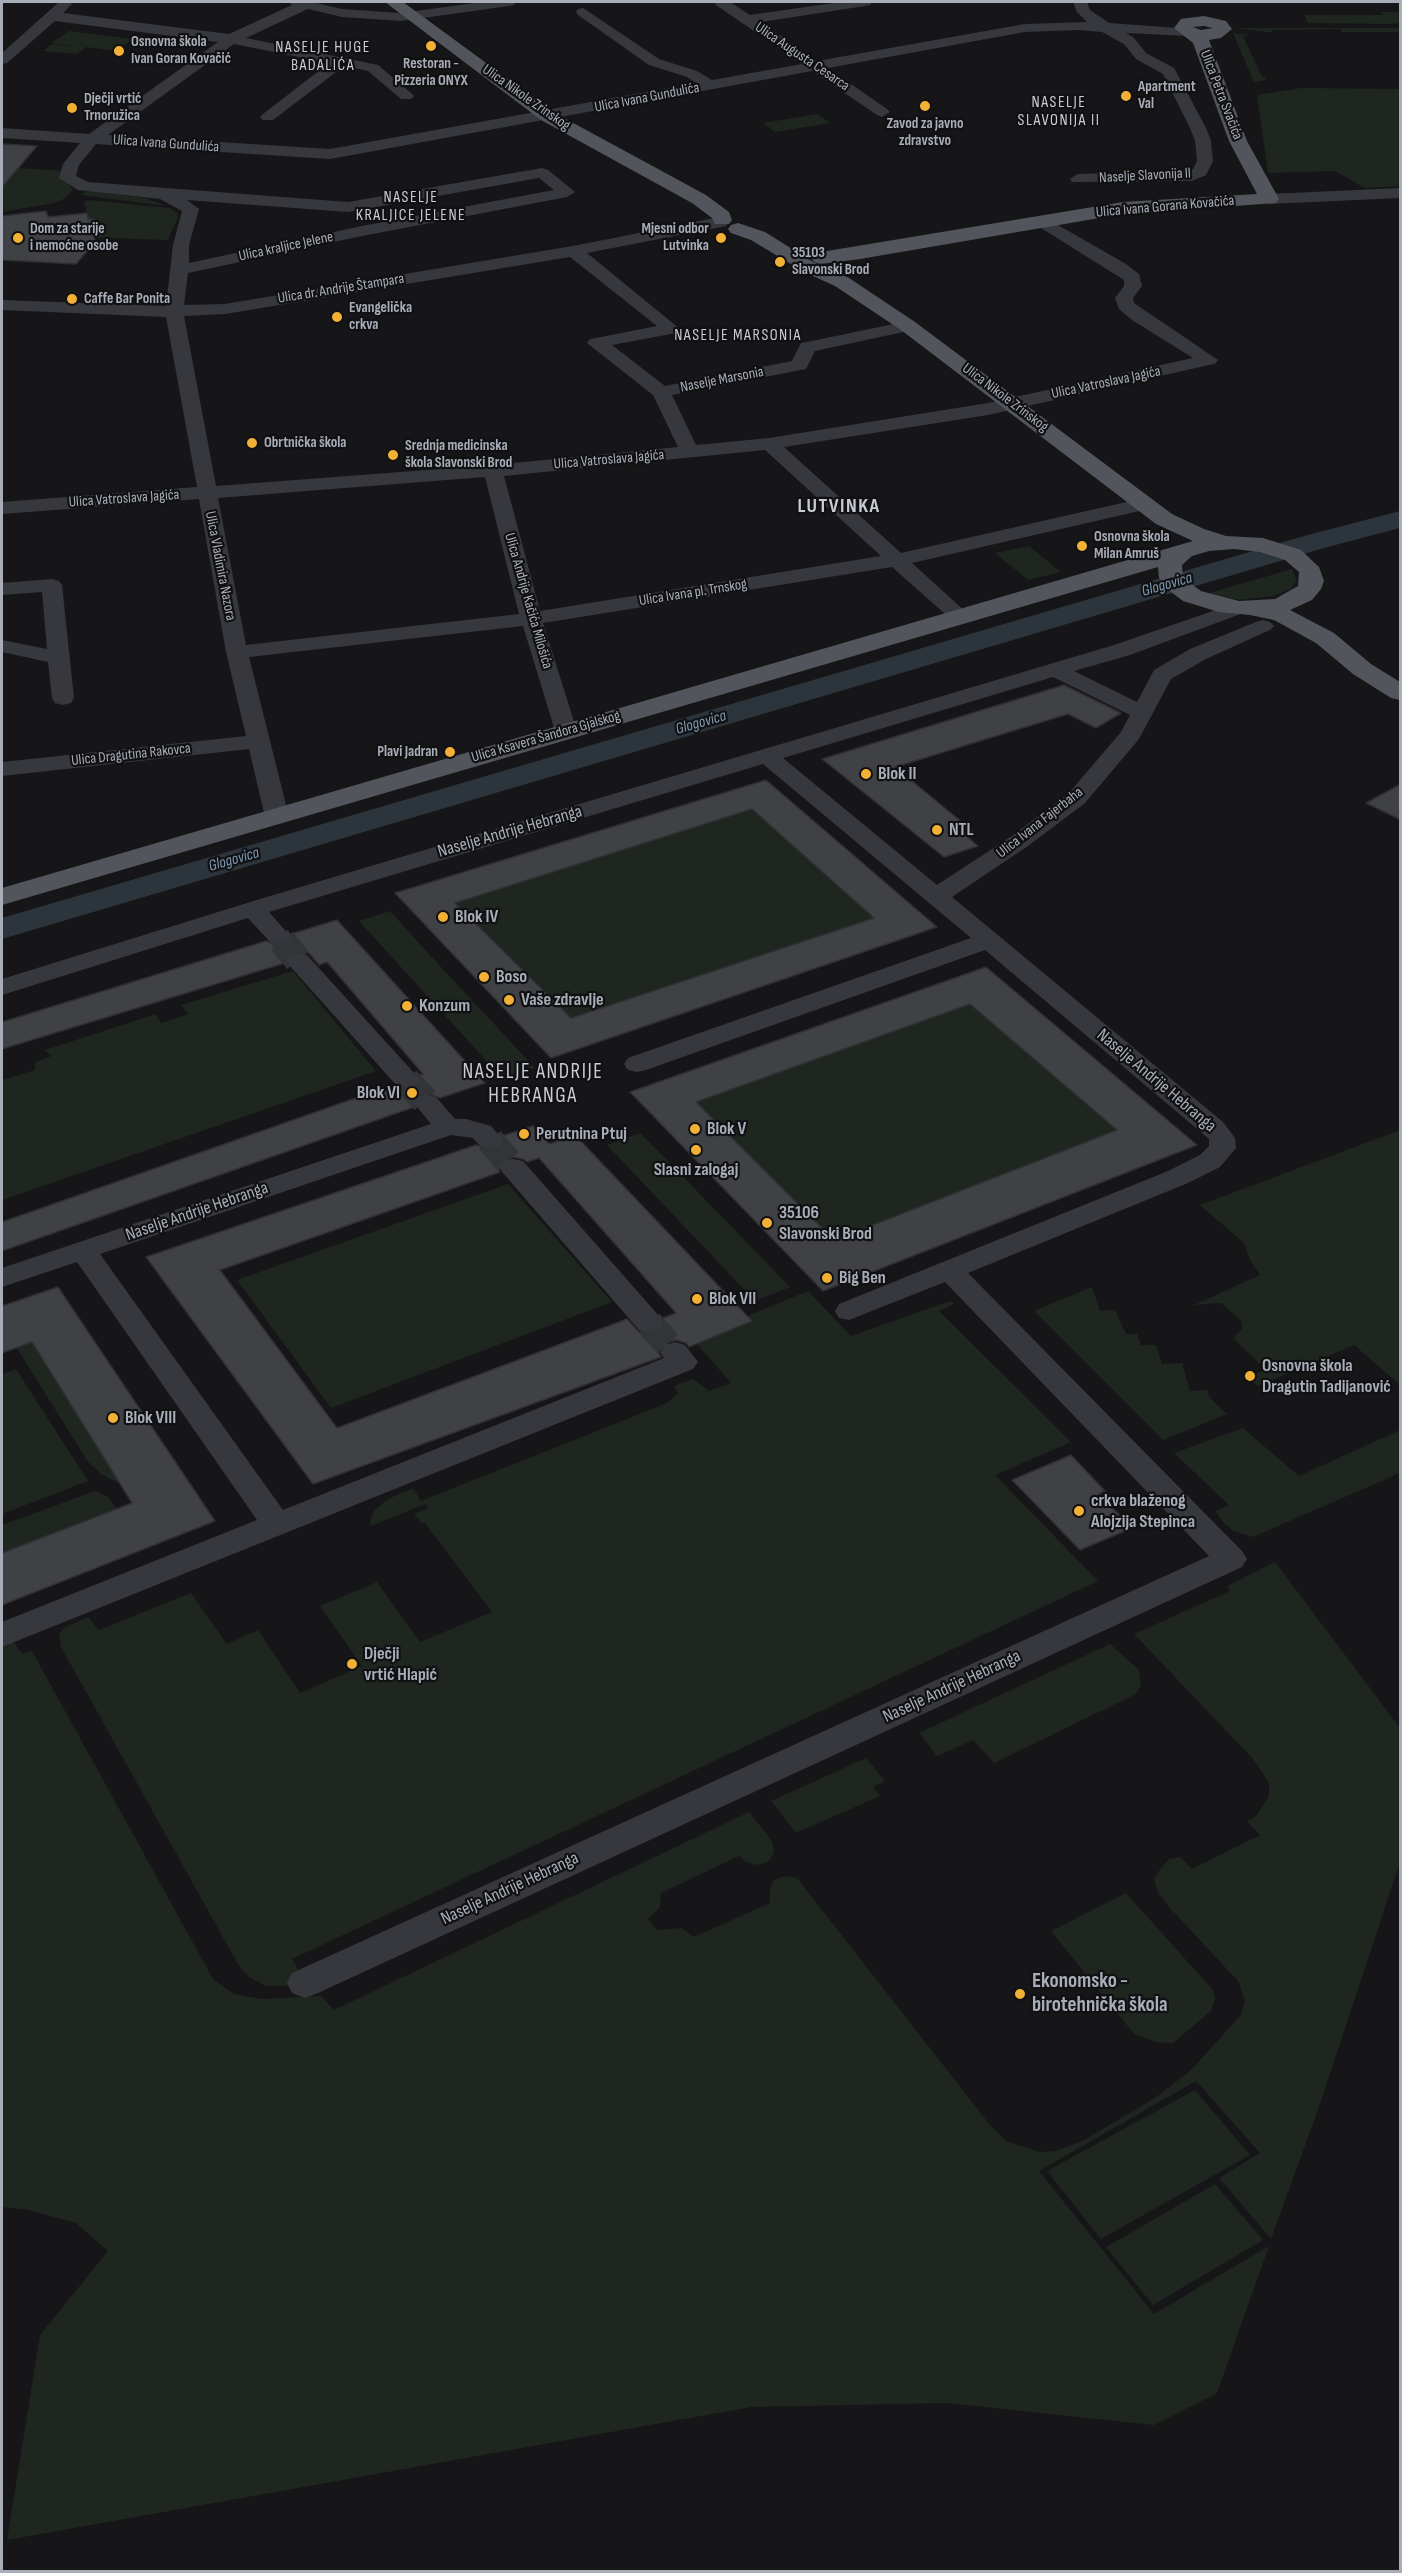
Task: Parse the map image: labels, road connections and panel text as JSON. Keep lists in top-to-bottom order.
{
  "streets": {
    "main road": [
      "Ulica Petra Svačića",
      "Ulica Nikole Zrinskog",
      "Ulica Ivana Gorana Kovačića",
      "Ulica Ksavera Šandora Gjalskog"
    ],
    "street": [
      "Ulica Augusta Cesarca",
      "Ulica Ivana Gundulića",
      "Naselje Slavonija II",
      "Ulica kraljice Jelene",
      "Ulica dr. Andrije Štampara",
      "Naselje Marsonia",
      "Ulica Vatroslava Jagića",
      "Ulica Vladimira Nazora",
      "Ulica Ivana pl. Trnskog",
      "Ulica Andrije Kačića Milošića",
      "Ulica Dragutina Rakovca",
      "Ulica Ivana Fajerbaha",
      "Naselje Andrije Hebranga"
    ]
  },
  "crossings": [
    ["Ulica Augusta Cesarca", "Ulica Ivana Gundulića"],
    ["Ulica Petra Svačića", "Ulica Ivana Gundulića"],
    ["Ulica Petra Svačića", "Ulica Ivana Gorana Kovačića"],
    ["Ulica Nikole Zrinskog", "Ulica Ivana Gundulića"],
    ["Ulica Nikole Zrinskog", "Ulica Ivana Gorana Kovačića"],
    ["Ulica Nikole Zrinskog", "Ulica dr. Andrije Štampara"],
    ["Ulica Nikole Zrinskog", "Naselje Marsonia"],
    ["Ulica Nikole Zrinskog", "Ulica Vatroslava Jagića"],
    ["Ulica Nikole Zrinskog", "Ulica Ivana pl. Trnskog"],
    ["Ulica Nikole Zrinskog", "Ulica Ksavera Šandora Gjalskog"],
    ["Ulica Ivana Gundulića", "Naselje Slavonija II"],
    ["Ulica Ivana Gundulića", "Ulica kraljice Jelene"],
    ["Ulica Ivana Gorana Kovačića", "Ulica Vatroslava Jagića"],
    ["Ulica dr. Andrije Štampara", "Naselje Marsonia"],
    ["Ulica dr. Andrije Štampara", "Ulica Vladimira Nazora"],
    ["Ulica Vatroslava Jagića", "Ulica Vladimira Nazora"],
    ["Ulica Vatroslava Jagića", "Ulica Andrije Kačića Milošića"],
    ["Ulica Vladimira Nazora", "Ulica Ivana pl. Trnskog"],
    ["Ulica Vladimira Nazora", "Ulica Ksavera Šandora Gjalskog"],
    ["Ulica Vladimira Nazora", "Ulica Dragutina Rakovca"],
    ["Ulica Ivana pl. Trnskog", "Ulica Andrije Kačića Milošića"],
    ["Ulica Andrije Kačića Milošića", "Ulica Ksavera Šandora Gjalskog"],
    ["Ulica Ivana Fajerbaha", "Naselje Andrije Hebranga"]
  ],
  "districts": [
    "NASELJE HUGE BADALIĆA",
    "NASELJE SLAVONIJA II",
    "NASELJE KRALJICE JELENE",
    "NASELJE MARSONIA",
    "LUTVINKA",
    "NASELJE ANDRIJE HEBRANGA"
  ],
  "water": ["Glogovica"],
  "places": [
    "Restoran - Pizzeria ONYX",
    "Osnovna škola Ivan Goran Kovačić",
    "Apartment Val",
    "Zavod za javno zdravstvo",
    "Dječji vrtić Trnoružica",
    "Dom za starije i nemoćne osobe",
    "Mjesni odbor Lutvinka",
    "35103 Slavonski Brod",
    "Caffe Bar Ponita",
    "Evangelička crkva",
    "Obrtnička škola",
    "Srednja medicinska škola Slavonski Brod",
    "Osnovna škola Milan Amruš",
    "Plavi Jadran",
    "Blok II",
    "NTL",
    "Blok IV",
    "Boso",
    "Vaše zdravlje",
    "Konzum",
    "Blok VI",
    "Blok V",
    "Perutnina Ptuj",
    "Slasni zalogaj",
    "35106 Slavonski Brod",
    "Big Ben",
    "Blok VII",
    "Osnovna škola Dragutin Tadijanović",
    "Blok VIII",
    "crkva blaženog Alojzija Stepinca",
    "Dječji vrtić Hlapić",
    "Ekonomsko - birotehnička škola"
  ]
}
